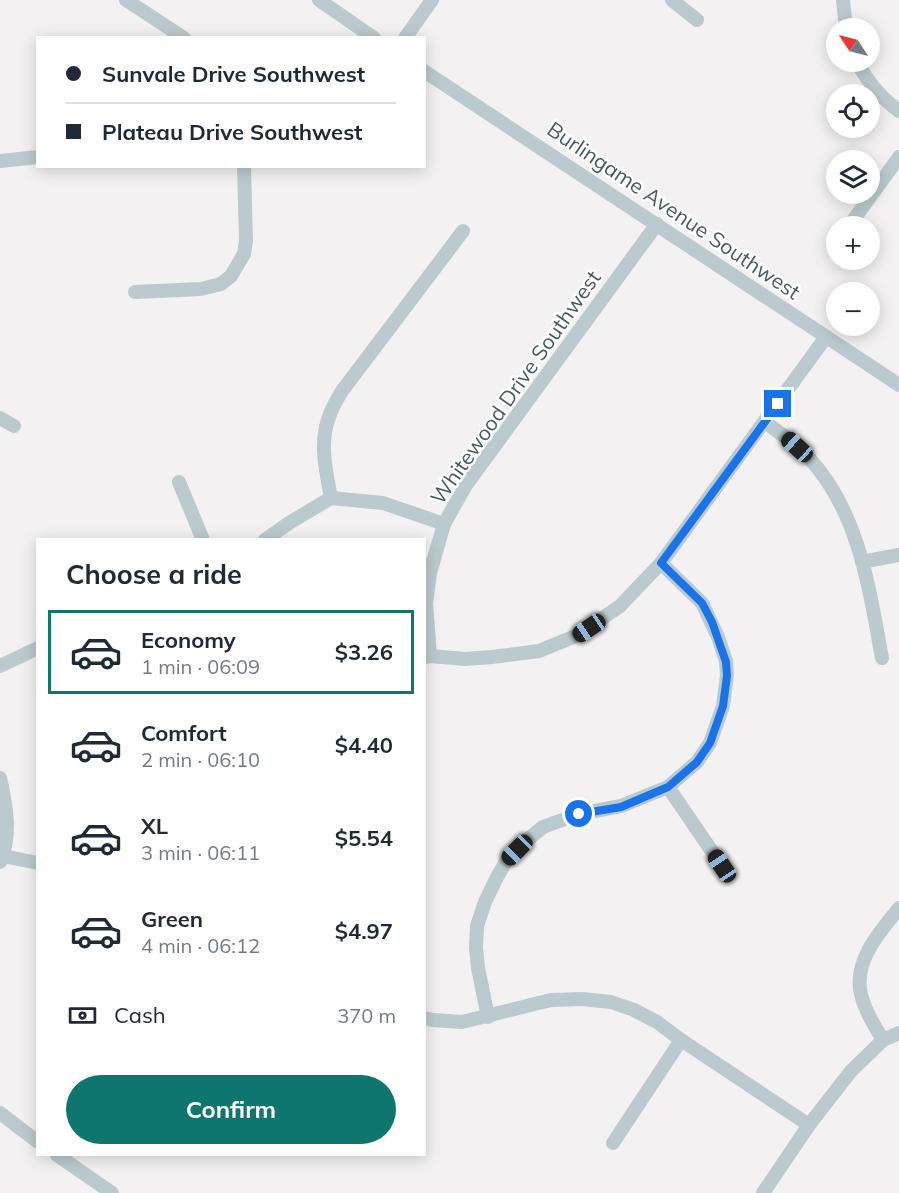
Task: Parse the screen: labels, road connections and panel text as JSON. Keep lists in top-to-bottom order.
{
  "streets": {
    "street": ["Burlingame Avenue Southwest", "Whitewood Drive Southwest"]
  },
  "crossings": [
    ["Burlingame Avenue Southwest", "Whitewood Drive Southwest"]
  ],
  "north": "top left",
  "page": {
    "map_buttons": ["+", "−"],
    "banner": ["Sunvale Drive Southwest", "Plateau Drive Southwest"],
    "heading": "Choose a ride",
    "list": [
      {
        "name": "Economy",
        "note": "1 min · 06:09",
        "value": "$3.26"
      },
      {
        "name": "Comfort",
        "note": "2 min · 06:10",
        "value": "$4.40"
      },
      {
        "name": "XL",
        "note": "3 min · 06:11",
        "value": "$5.54"
      },
      {
        "name": "Green",
        "note": "4 min · 06:12",
        "value": "$4.97"
      }
    ],
    "pay": ["Cash", "370 m"],
    "buttons": "Confirm"
  }
}
